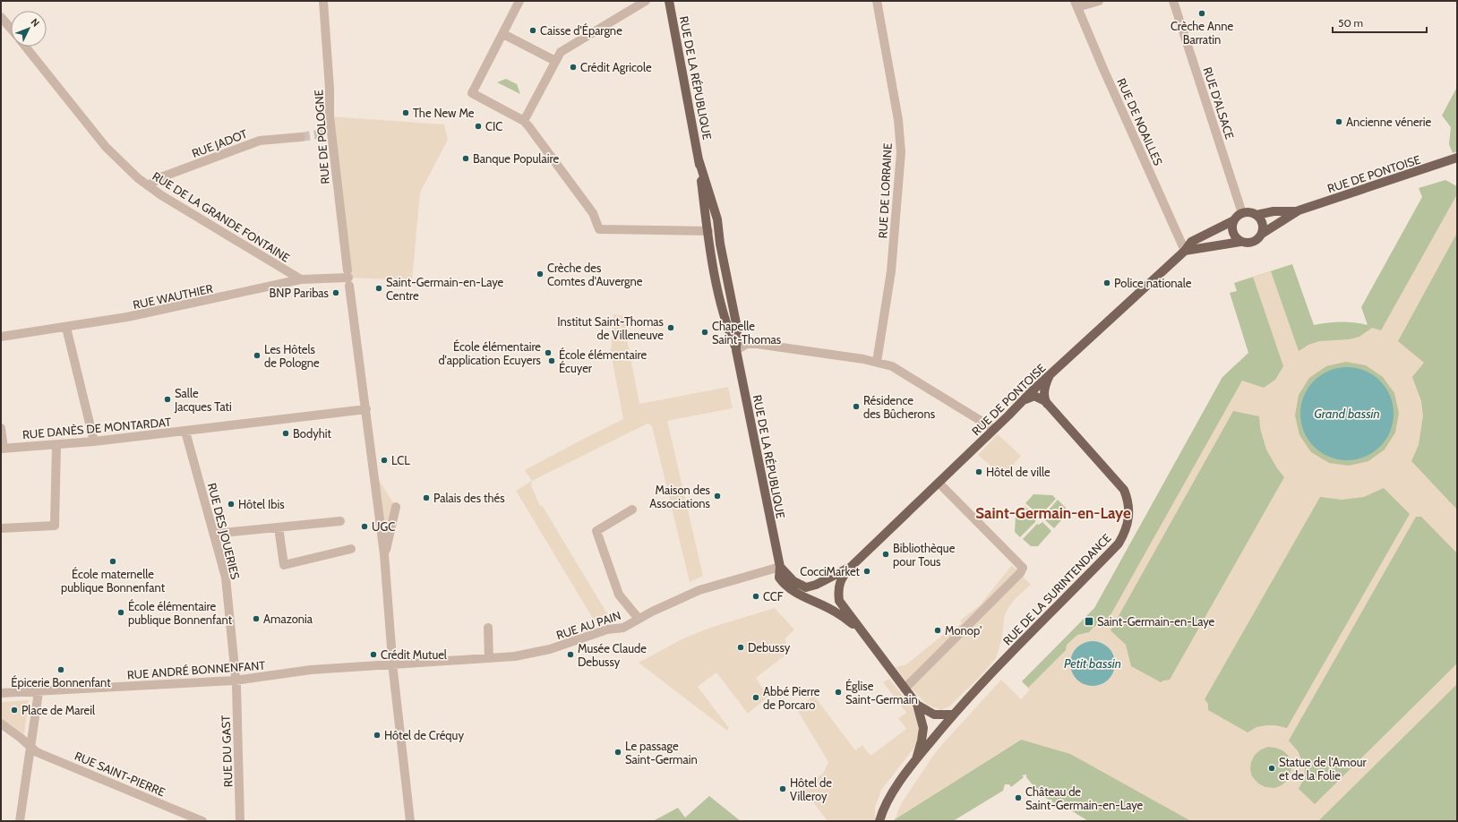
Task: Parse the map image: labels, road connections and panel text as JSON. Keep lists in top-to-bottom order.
{
  "streets": {
    "main road": ["RUE DE LA RÉPUBLIQUE", "RUE DE PONTOISE", "RUE DE LA SURINTENDANCE"],
    "street": [
      "RUE D'ALSACE",
      "RUE DE NOAILLES",
      "RUE DE POLOGNE",
      "RUE JADOT",
      "RUE DE LORRAINE",
      "RUE DE LA GRANDE FONTAINE",
      "RUE WAUTHIER",
      "RUE DANÈS DE MONTARDAT",
      "RUE DES JOUERIES",
      "RUE AU PAIN",
      "RUE ANDRÉ BONNENFANT",
      "RUE DU GAST",
      "RUE SAINT-PIERRE"
    ]
  },
  "crossings": [
    ["RUE DE LA RÉPUBLIQUE", "RUE DE PONTOISE"],
    ["RUE DE LA RÉPUBLIQUE", "RUE AU PAIN"],
    ["RUE D'ALSACE", "RUE DE PONTOISE"],
    ["RUE DE NOAILLES", "RUE DE PONTOISE"],
    ["RUE DE POLOGNE", "RUE WAUTHIER"],
    ["RUE DE POLOGNE", "RUE DANÈS DE MONTARDAT"],
    ["RUE DE POLOGNE", "RUE AU PAIN"],
    ["RUE DE POLOGNE", "RUE ANDRÉ BONNENFANT"],
    ["RUE JADOT", "RUE DE LA GRANDE FONTAINE"],
    ["RUE DE PONTOISE", "RUE DE LA SURINTENDANCE"],
    ["RUE DE PONTOISE", "RUE AU PAIN"],
    ["RUE DE LA GRANDE FONTAINE", "RUE WAUTHIER"],
    ["RUE DANÈS DE MONTARDAT", "RUE DES JOUERIES"],
    ["RUE DES JOUERIES", "RUE ANDRÉ BONNENFANT"],
    ["RUE DES JOUERIES", "RUE DU GAST"],
    ["RUE AU PAIN", "RUE ANDRÉ BONNENFANT"],
    ["RUE ANDRÉ BONNENFANT", "RUE DU GAST"]
  ],
  "districts": ["Saint-Germain-en-Laye"],
  "water": ["Grand bassin", "Petit bassin"],
  "places": {
    "other": [
      "Crèche Anne Barratin",
      "Caisse d'Épargne",
      "Crédit Agricole",
      "The New Me",
      "Ancienne vénerie",
      "CIC",
      "Banque Populaire",
      "Crèche des Comtes d'Auvergne",
      "Police nationale",
      "Saint-Germain-en-Laye Centre",
      "BNP Paribas",
      "Institut Saint-Thomas de Villeneuve",
      "Chapelle Saint-Thomas",
      "École élémentaire d'application Ecuyers",
      "Les Hôtels de Pologne",
      "École élémentaire Écuyer",
      "Salle Jacques Tati",
      "Résidence des Bûcherons",
      "Bodyhit",
      "LCL",
      "Hôtel de ville",
      "Maison des Associations",
      "Palais des thés",
      "Hôtel Ibis",
      "UGC",
      "Bibliothèque pour Tous",
      "École maternelle publique Bonnenfant",
      "CocciMarket",
      "CCF",
      "École élémentaire publique Bonnenfant",
      "Amazonia",
      "Monop'",
      "Debussy",
      "Crédit Mutuel",
      "Musée Claude Debussy",
      "Épicerie Bonnenfant",
      "Église Saint-Germain",
      "Abbé Pierre de Porcaro",
      "Place de Mareil",
      "Hôtel de Créquy",
      "Le passage Saint-Germain",
      "Statue de l'Amour et de la Folie",
      "Hôtel de Villeroy",
      "Château de Saint-Germain-en-Laye"
    ],
    "transit": ["Saint-Germain-en-Laye"]
  },
  "scale_bar": "50 m",
  "north": "top right"
}
